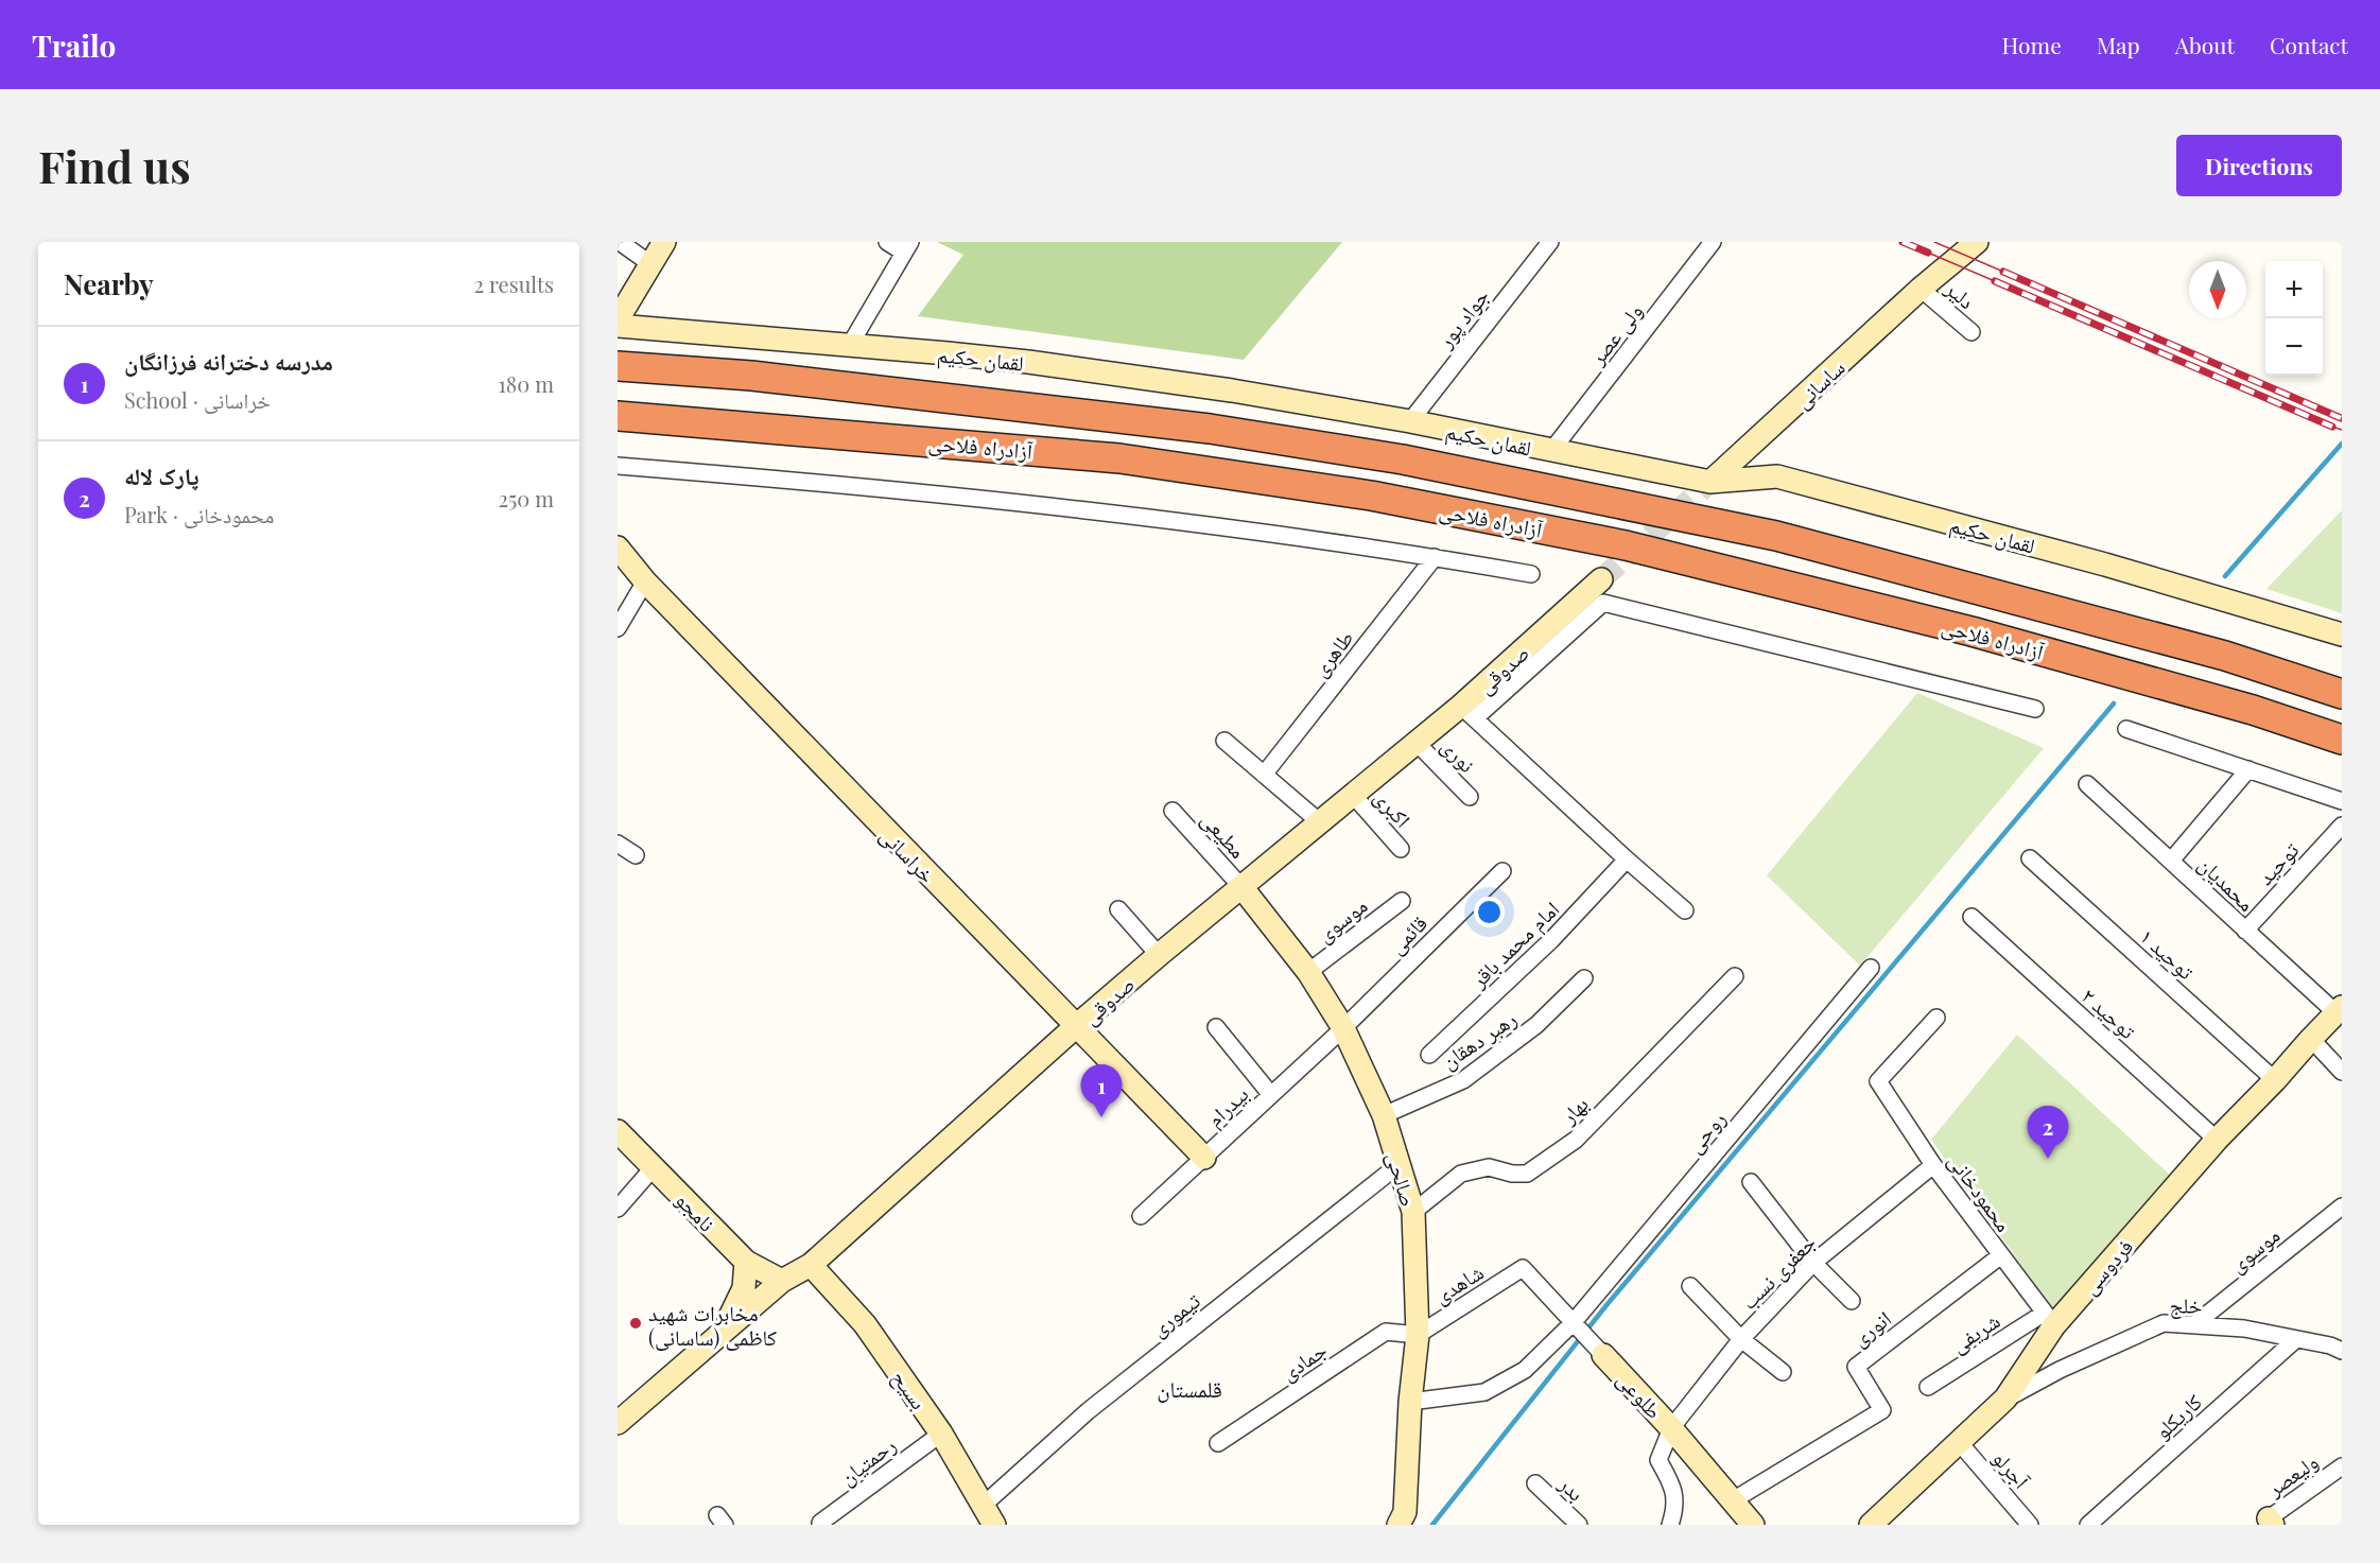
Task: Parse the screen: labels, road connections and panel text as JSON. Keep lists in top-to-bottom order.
{
  "streets": {
    "highway": ["آزادراه فلاحی"],
    "street": [
      "دلیر",
      "جواد پور",
      "ولی عصر",
      "لقمان حکیم",
      "ساسانی",
      "طاهری",
      "صدوقی",
      "نوری",
      "اکبری",
      "مطیعی",
      "خراسانی",
      "توحید",
      "محمدیان",
      "موسوی",
      "قائمی",
      "امام محمد باقر",
      "توحید ۱",
      "توحید ۲",
      "رهبر دهقان",
      "بیدرام",
      "بهار",
      "روحی",
      "صالحی",
      "محمودخانی",
      "نامجو",
      "فردوسی",
      "جعفری نسب",
      "شاهدی",
      "خلج",
      "تیموری",
      "انوری",
      "شریفی",
      "جمادی",
      "بسیح",
      "طلوعی",
      "کاریکلو",
      "رحمتیان",
      "آجرلو",
      "ولیعصر",
      "بدر"
    ]
  },
  "crossings": [
    ["دلیر", "ساسانی"],
    ["جواد پور", "لقمان حکیم"],
    ["ولی عصر", "لقمان حکیم"],
    ["لقمان حکیم", "ساسانی"],
    ["صدوقی", "نوری"],
    ["صدوقی", "اکبری"],
    ["صدوقی", "مطیعی"],
    ["صدوقی", "خراسانی"],
    ["صدوقی", "صالحی"],
    ["صدوقی", "نامجو"],
    ["صدوقی", "بسیح"],
    ["مطیعی", "صالحی"],
    ["خراسانی", "بیدرام"],
    ["توحید", "محمدیان"],
    ["محمدیان", "فردوسی"],
    ["موسوی", "صالحی"],
    ["موسوی", "خلج"],
    ["قائمی", "بیدرام"],
    ["قائمی", "صالحی"],
    ["توحید ۱", "فردوسی"],
    ["توحید ۲", "فردوسی"],
    ["رهبر دهقان", "صالحی"],
    ["بیدرام", "صالحی"],
    ["بهار", "صالحی"],
    ["روحی", "صالحی"],
    ["روحی", "طلوعی"],
    ["صالحی", "شاهدی"],
    ["صالحی", "تیموری"],
    ["صالحی", "جمادی"],
    ["محمودخانی", "فردوسی"],
    ["محمودخانی", "جعفری نسب"],
    ["محمودخانی", "انوری"],
    ["محمودخانی", "شریفی"],
    ["فردوسی", "خلج"],
    ["فردوسی", "شریفی"],
    ["فردوسی", "آجرلو"],
    ["جعفری نسب", "طلوعی"],
    ["شاهدی", "جمادی"],
    ["شاهدی", "طلوعی"],
    ["خلج", "کاریکلو"],
    ["تیموری", "بسیح"],
    ["انوری", "طلوعی"],
    ["بسیح", "رحمتیان"]
  ],
  "districts": ["قلمستان"],
  "places": ["مخابرات شهید کاظمی (ساسانی)"],
  "north": "bottom",
  "page": {
    "header": "Trailo",
    "nav": [
      "Home",
      "Map",
      "About",
      "Contact"
    ],
    "buttons": "Directions",
    "title": "Find us",
    "heading": ["Nearby", "2 results"],
    "map_buttons": ["+", "−"],
    "list": [
      {
        "mark": "1",
        "name": "مدرسه دخترانه فرزانگان",
        "note": "School · خراسانی",
        "value": "180 m"
      },
      {
        "mark": "2",
        "name": "پارک لاله",
        "note": "Park · محمودخانی",
        "value": "250 m"
      }
    ],
    "pins": ["1", "2"]
  }
}
